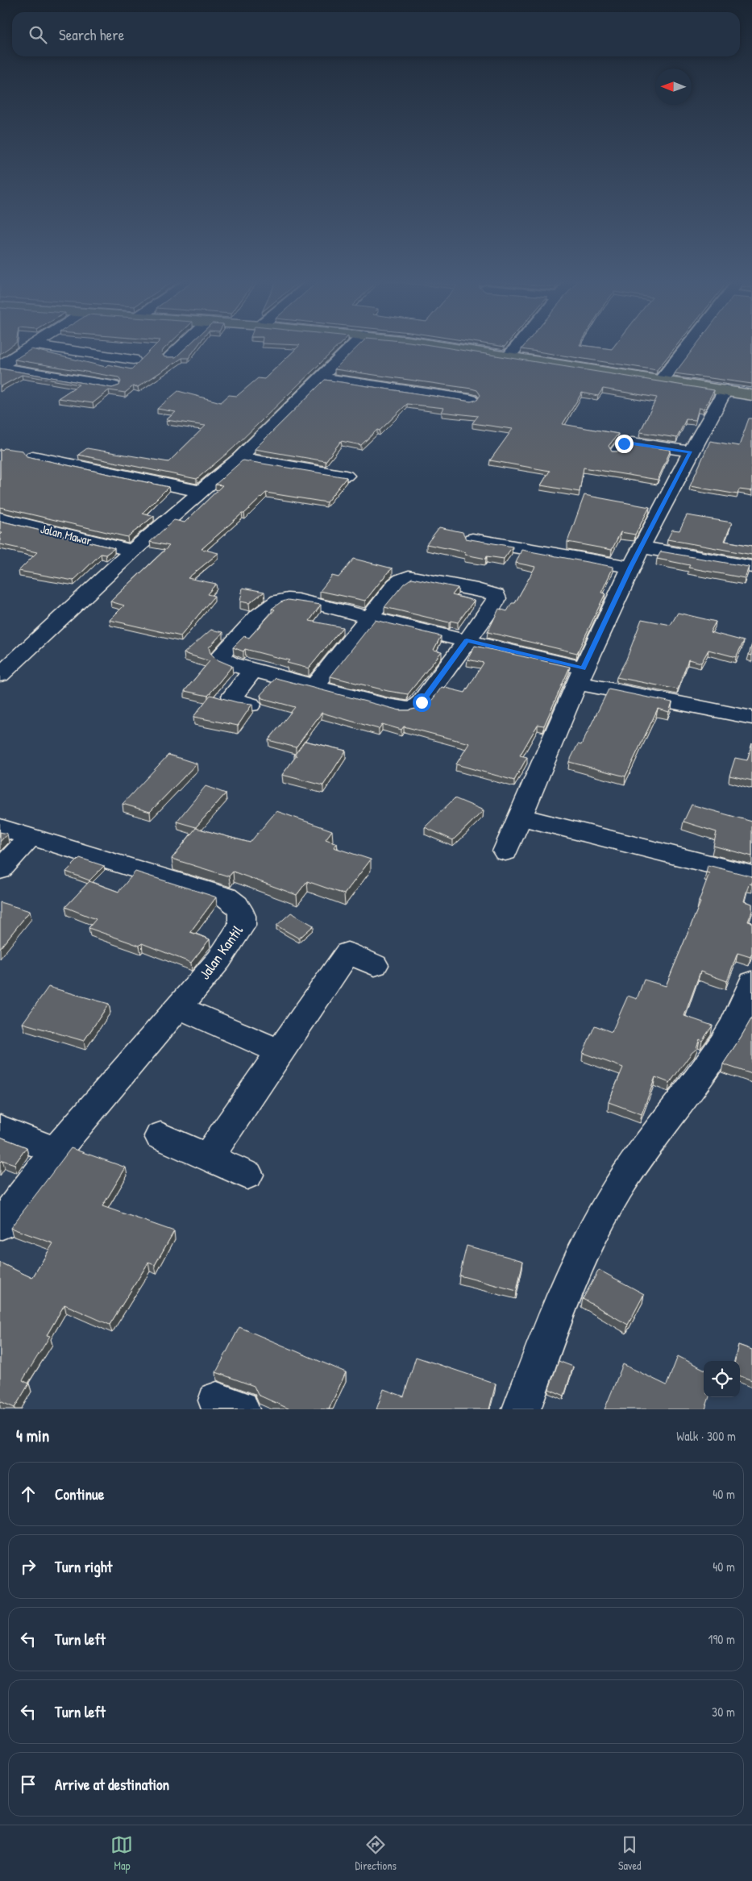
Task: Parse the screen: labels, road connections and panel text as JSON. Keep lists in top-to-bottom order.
{
  "streets": {
    "street": ["Jalan Mawar", "Jalan Kantil"]
  },
  "north": "left",
  "page": {
    "search": "Search here",
    "heading": ["4 min", "Walk · 300 m"],
    "list": [
      ["Continue", "40 m"],
      ["Turn right", "40 m"],
      ["Turn left", "190 m"],
      ["Turn left", "30 m"],
      "Arrive at destination"
    ],
    "nav": ["Map", "Directions", "Saved"]
  }
}
